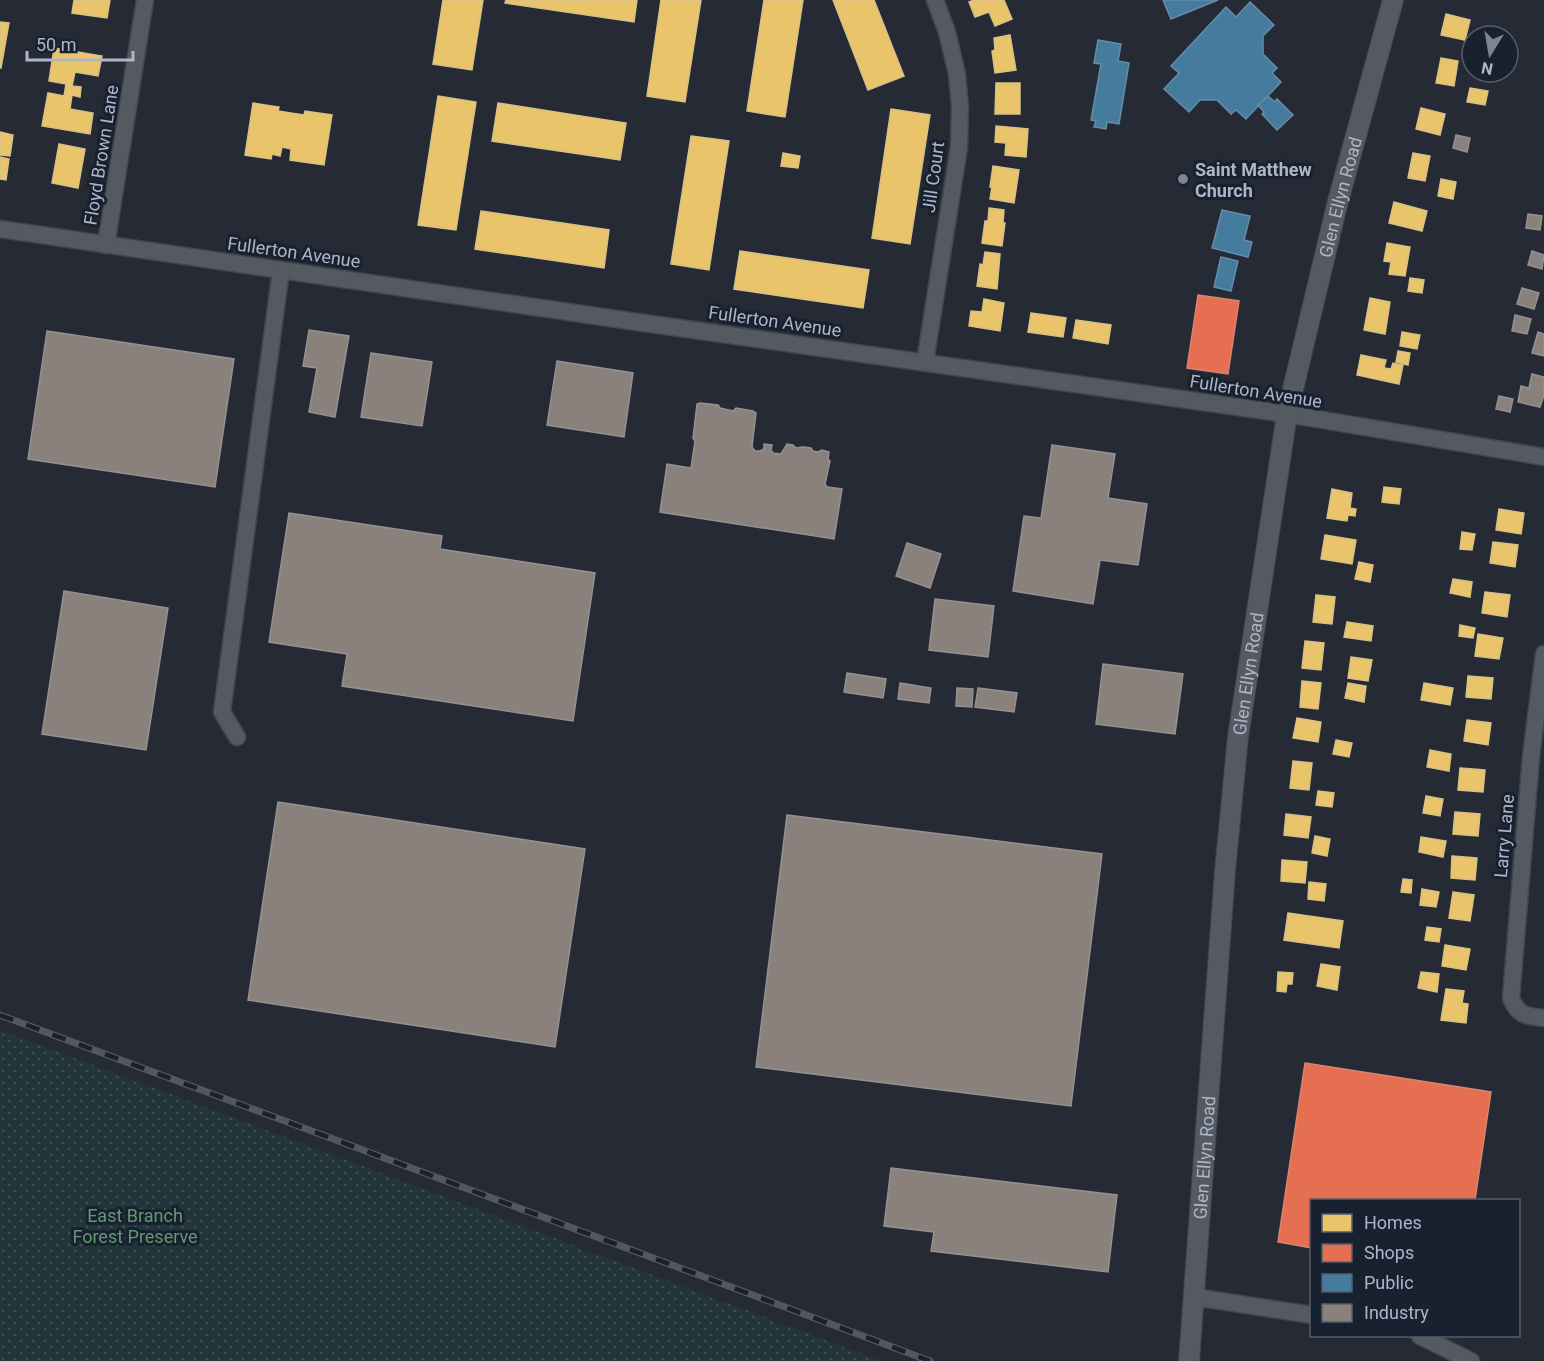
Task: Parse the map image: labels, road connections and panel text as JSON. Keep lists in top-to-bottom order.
{
  "streets": {
    "street": [
      "Floyd Brown Lane",
      "Jill Court",
      "Glen Ellyn Road",
      "Fullerton Avenue",
      "Larry Lane"
    ]
  },
  "crossings": [
    ["Floyd Brown Lane", "Fullerton Avenue"],
    ["Jill Court", "Fullerton Avenue"],
    ["Glen Ellyn Road", "Fullerton Avenue"]
  ],
  "parks": ["East Branch Forest Preserve"],
  "places": ["Saint Matthew Church"],
  "legend": [
    "Homes",
    "Shops",
    "Public",
    "Industry"
  ],
  "scale_bar": "50 m",
  "north": "bottom"
}
